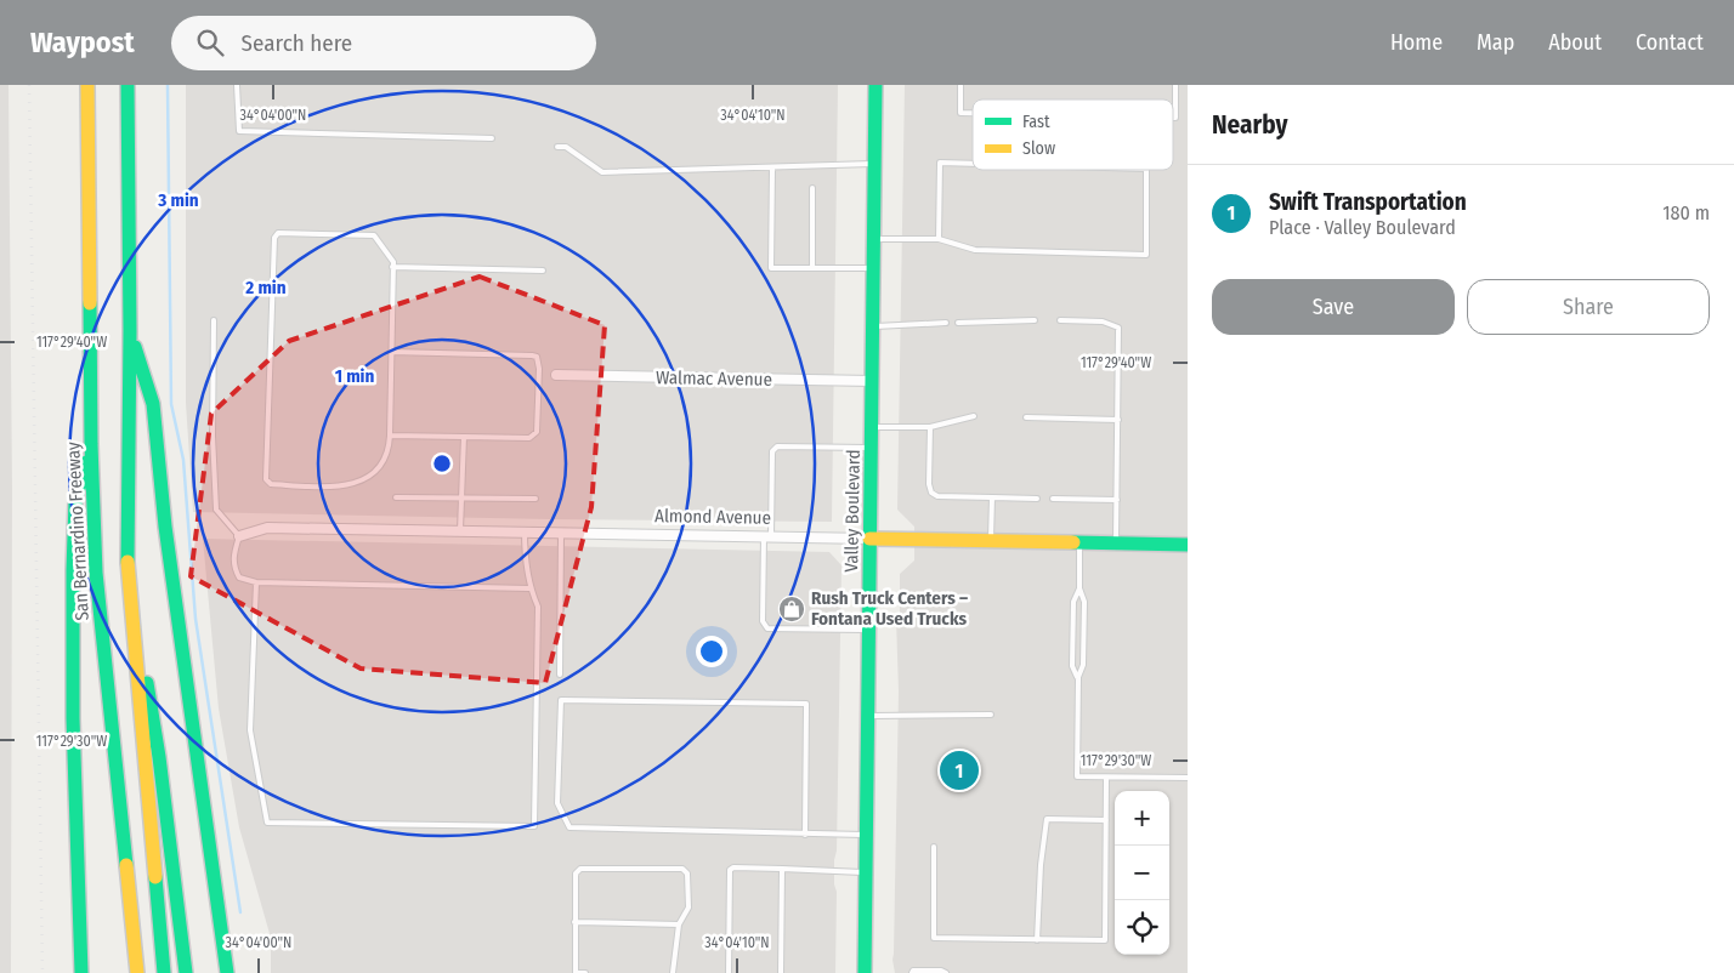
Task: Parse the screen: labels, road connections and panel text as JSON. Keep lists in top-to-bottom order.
{
  "streets": {
    "main road": ["Valley Boulevard", "Almond Avenue", "San Bernardino Freeway"],
    "street": ["Walmac Avenue"]
  },
  "crossings": [
    ["Walmac Avenue", "Valley Boulevard"],
    ["Valley Boulevard", "Almond Avenue"]
  ],
  "places": {
    "shop": ["Rush Truck Centers – Fontana Used Trucks"]
  },
  "legend": ["Fast", "Slow"],
  "page": {
    "header": "Waypost",
    "search": "Search here",
    "nav": [
      "Home",
      "Map",
      "About",
      "Contact"
    ],
    "heading": "Nearby",
    "list": [
      {
        "mark": "1",
        "name": "Swift Transportation",
        "note": "Place · Valley Boulevard",
        "value": "180 m"
      }
    ],
    "buttons": ["Save", "Share"],
    "pins": "1",
    "map_buttons": ["+", "−"]
  },
  "coordinates": [
    "34°04'00\"N",
    "34°04'10\"N",
    "117°29'40\"W",
    "117°29'30\"W"
  ],
  "rings": ["3 min", "2 min", "1 min"]
}
